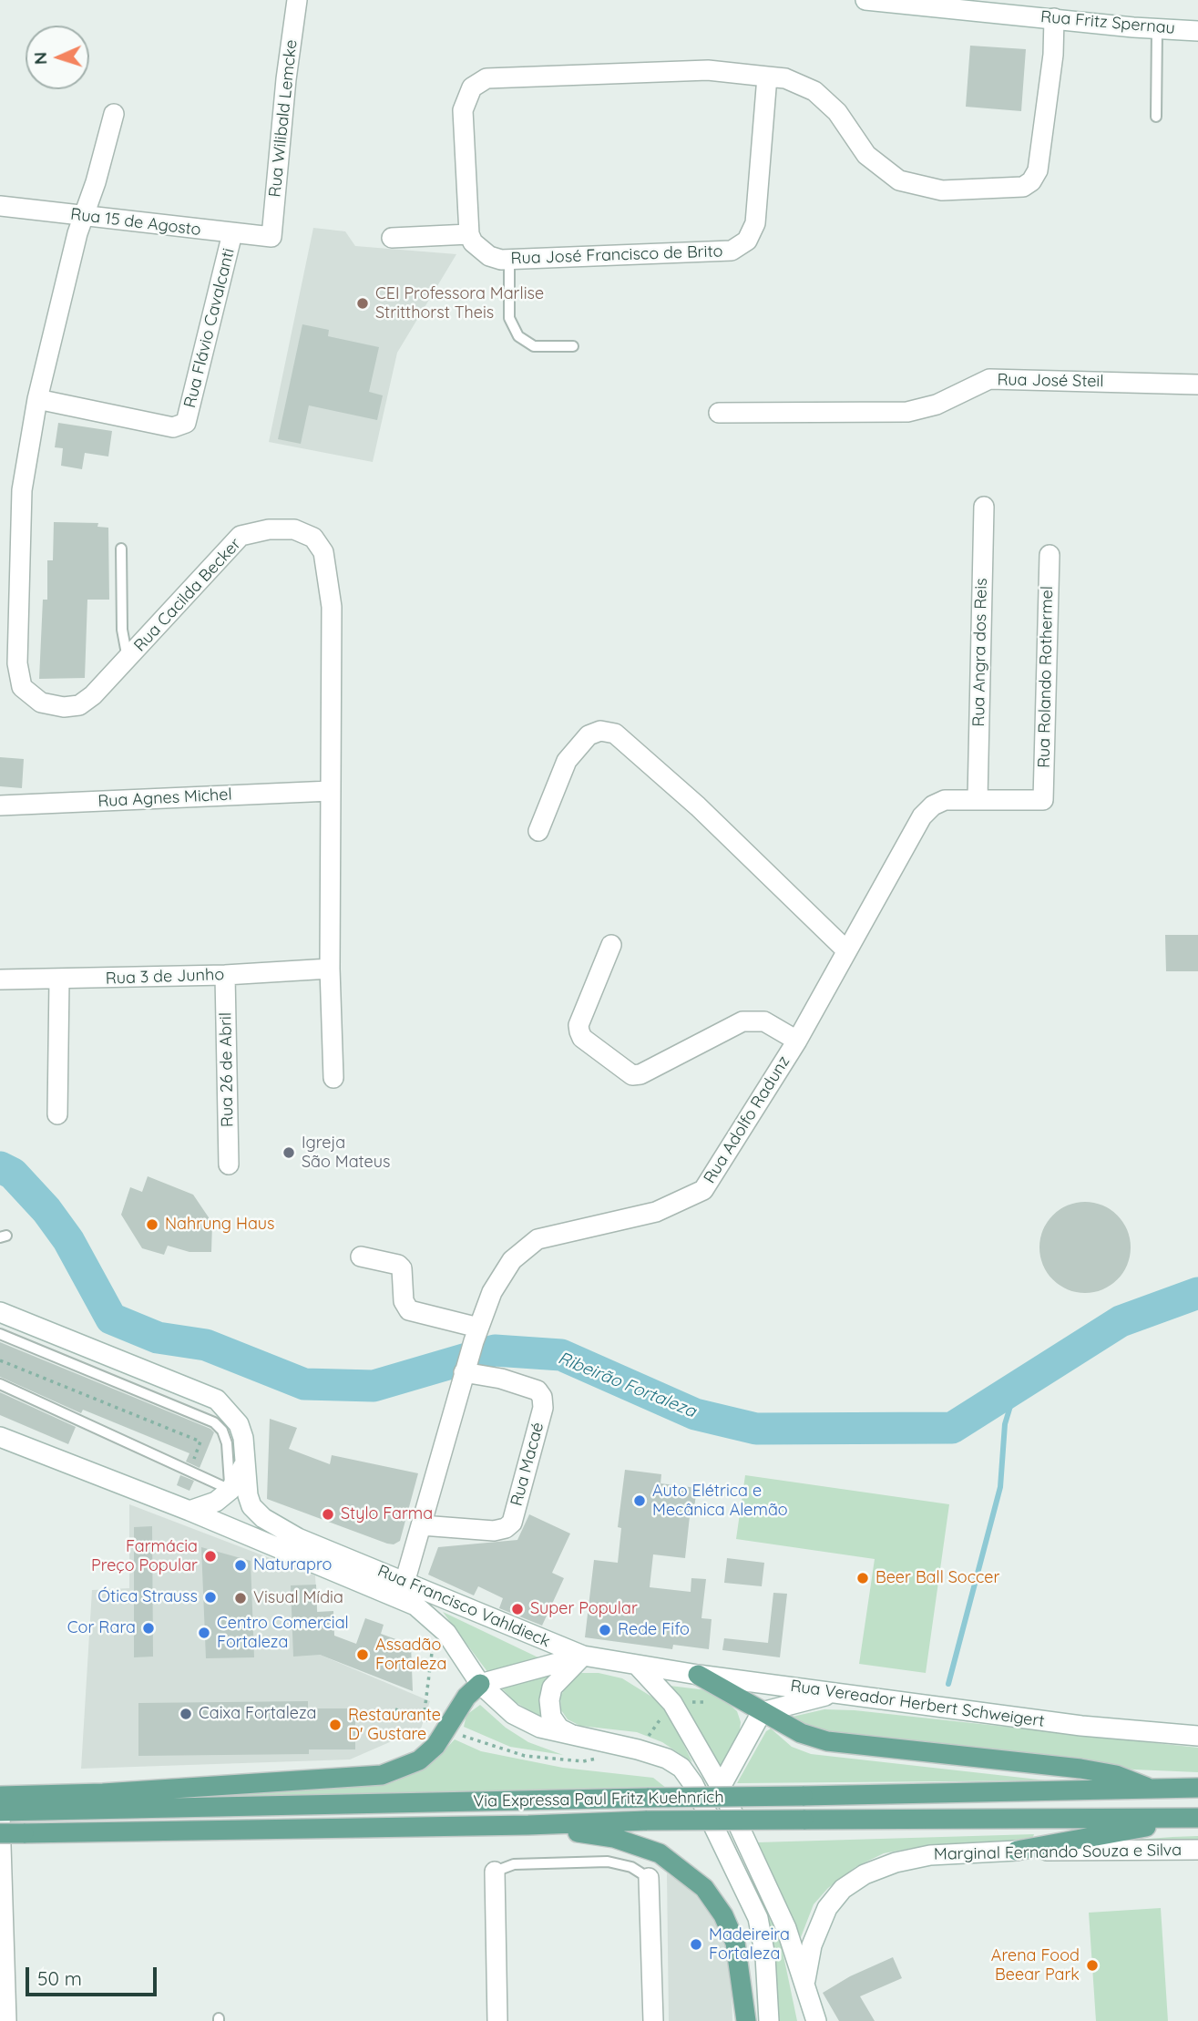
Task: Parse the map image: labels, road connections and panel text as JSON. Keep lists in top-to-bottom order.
{
  "streets": {
    "main road": ["Via Expressa Paul Fritz Kuehnrich"],
    "street": [
      "Rua Fritz Spernau",
      "Rua Wilibald Lemcke",
      "Rua 15 de Agosto",
      "Rua José Francisco de Brito",
      "Rua Flávio Cavalcanti",
      "Rua José Steil",
      "Rua Cacilda Becker",
      "Rua Angra dos Reis",
      "Rua Rolando Rothermel",
      "Rua Agnes Michel",
      "Rua 3 de Junho",
      "Rua 26 de Abril",
      "Rua Adolfo Radunz",
      "Rua Macaé",
      "Rua Francisco Vahldieck",
      "Rua Vereador Herbert Schweigert",
      "Marginal Fernando Souza e Silva"
    ]
  },
  "crossings": [
    ["Rua Wilibald Lemcke", "Rua 15 de Agosto"],
    ["Rua 15 de Agosto", "Rua Flávio Cavalcanti"],
    ["Rua 15 de Agosto", "Rua Cacilda Becker"],
    ["Rua Flávio Cavalcanti", "Rua Cacilda Becker"],
    ["Rua Cacilda Becker", "Rua Agnes Michel"],
    ["Rua Cacilda Becker", "Rua 3 de Junho"],
    ["Rua Angra dos Reis", "Rua Adolfo Radunz"],
    ["Rua Rolando Rothermel", "Rua Adolfo Radunz"],
    ["Rua 3 de Junho", "Rua 26 de Abril"],
    ["Rua Adolfo Radunz", "Rua Macaé"],
    ["Rua Adolfo Radunz", "Rua Francisco Vahldieck"],
    ["Rua Francisco Vahldieck", "Rua Vereador Herbert Schweigert"]
  ],
  "water": ["Ribeirão Fortaleza"],
  "places": [
    "CEI Professora Marlise Stritthorst Theis",
    "Igreja São Mateus",
    "Nahrung Haus",
    "Auto Elétrica e Mecânica Alemão",
    "Stylo Farma",
    "Farmácia Preço Popular",
    "Naturapro",
    "Beer Ball Soccer",
    "Ótica Strauss",
    "Visual Mídia",
    "Super Popular",
    "Cor Rara",
    "Rede Fifo",
    "Centro Comercial Fortaleza",
    "Assadão Fortaleza",
    "Caixa Fortaleza",
    "Restaurante D' Gustare",
    "Madeireira Fortaleza",
    "Arena Food Beear Park"
  ],
  "scale_bar": "50 m",
  "north": "left"
}
